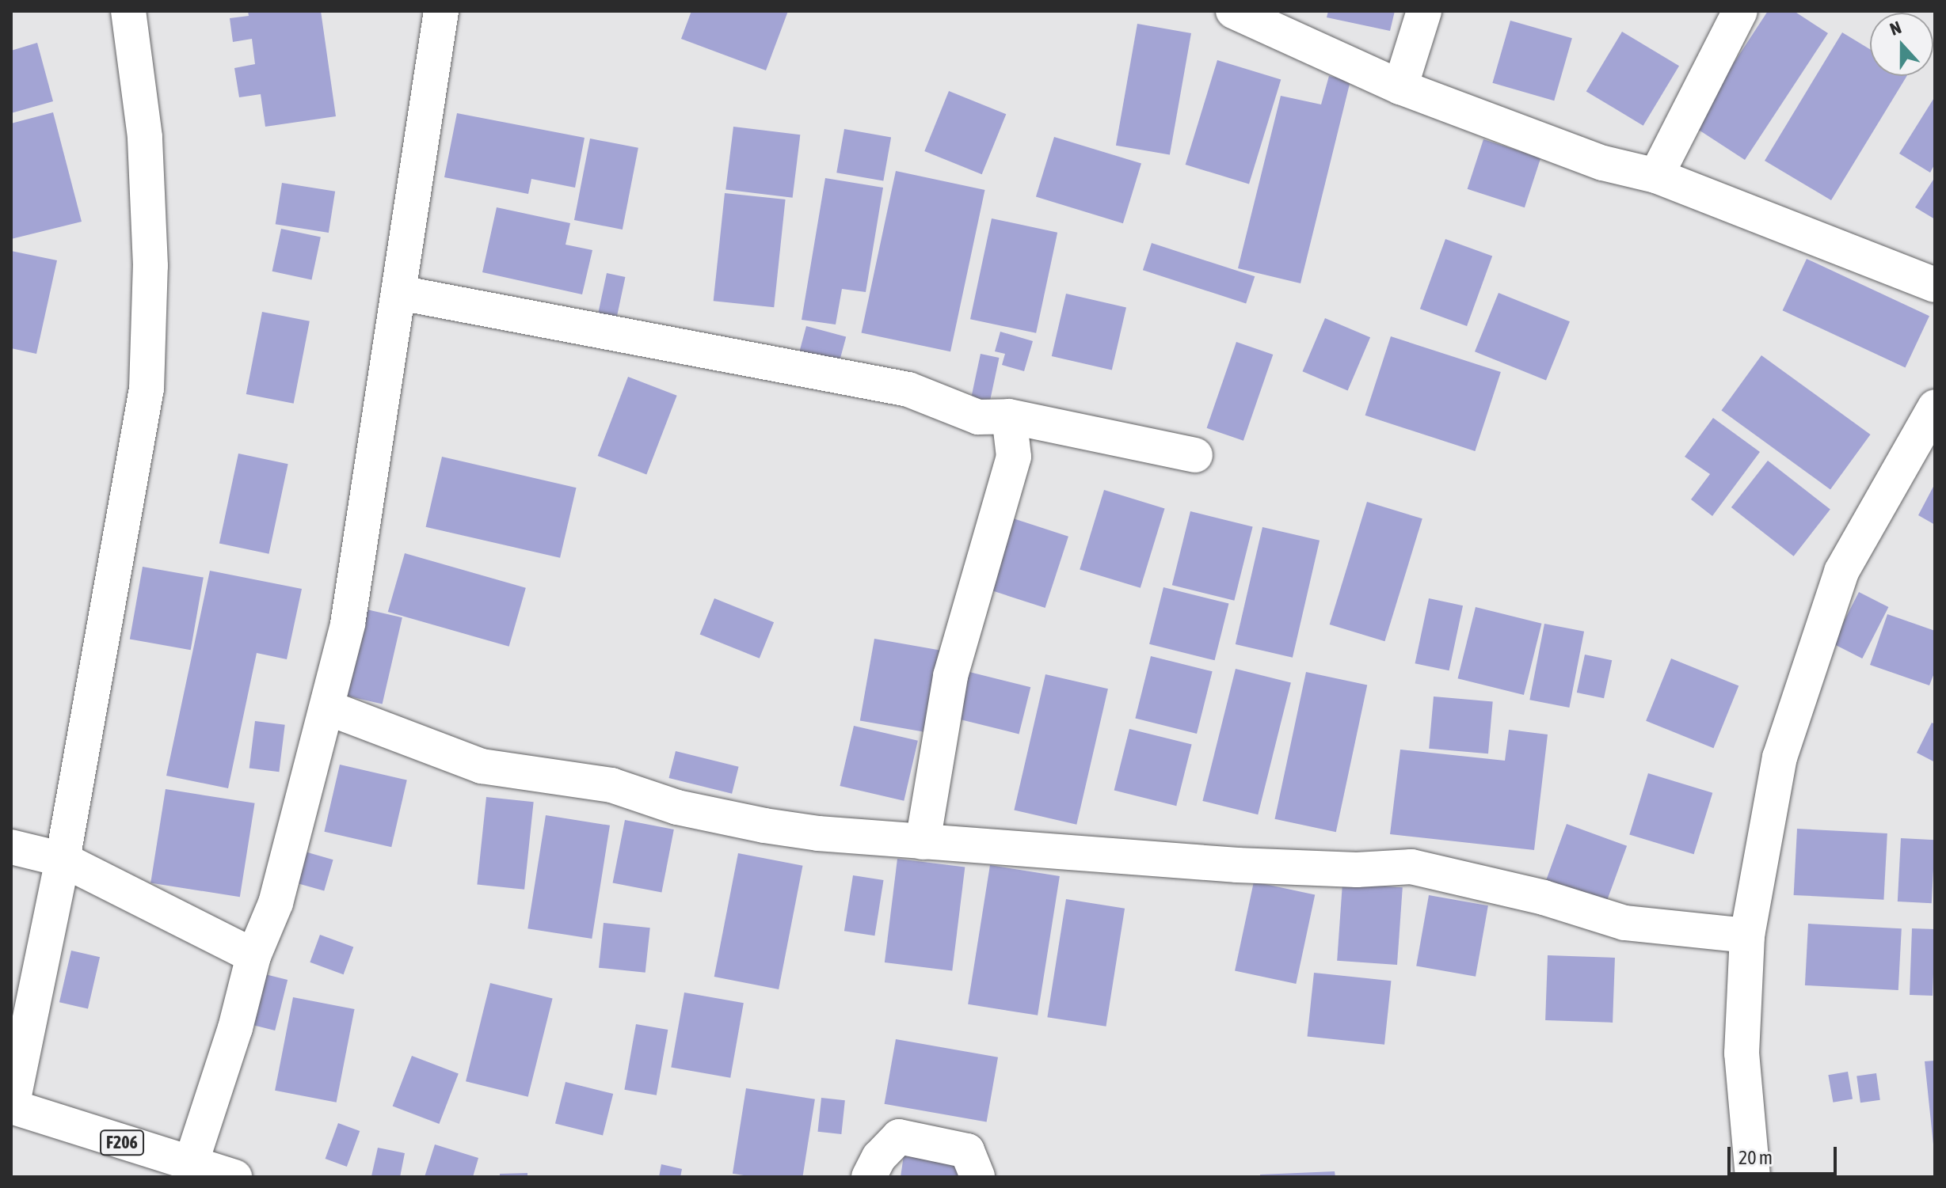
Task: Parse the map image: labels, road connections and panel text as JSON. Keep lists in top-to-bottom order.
{
  "streets": {
    "street": ["F206"]
  },
  "scale_bar": "20 m",
  "north": "top"
}
